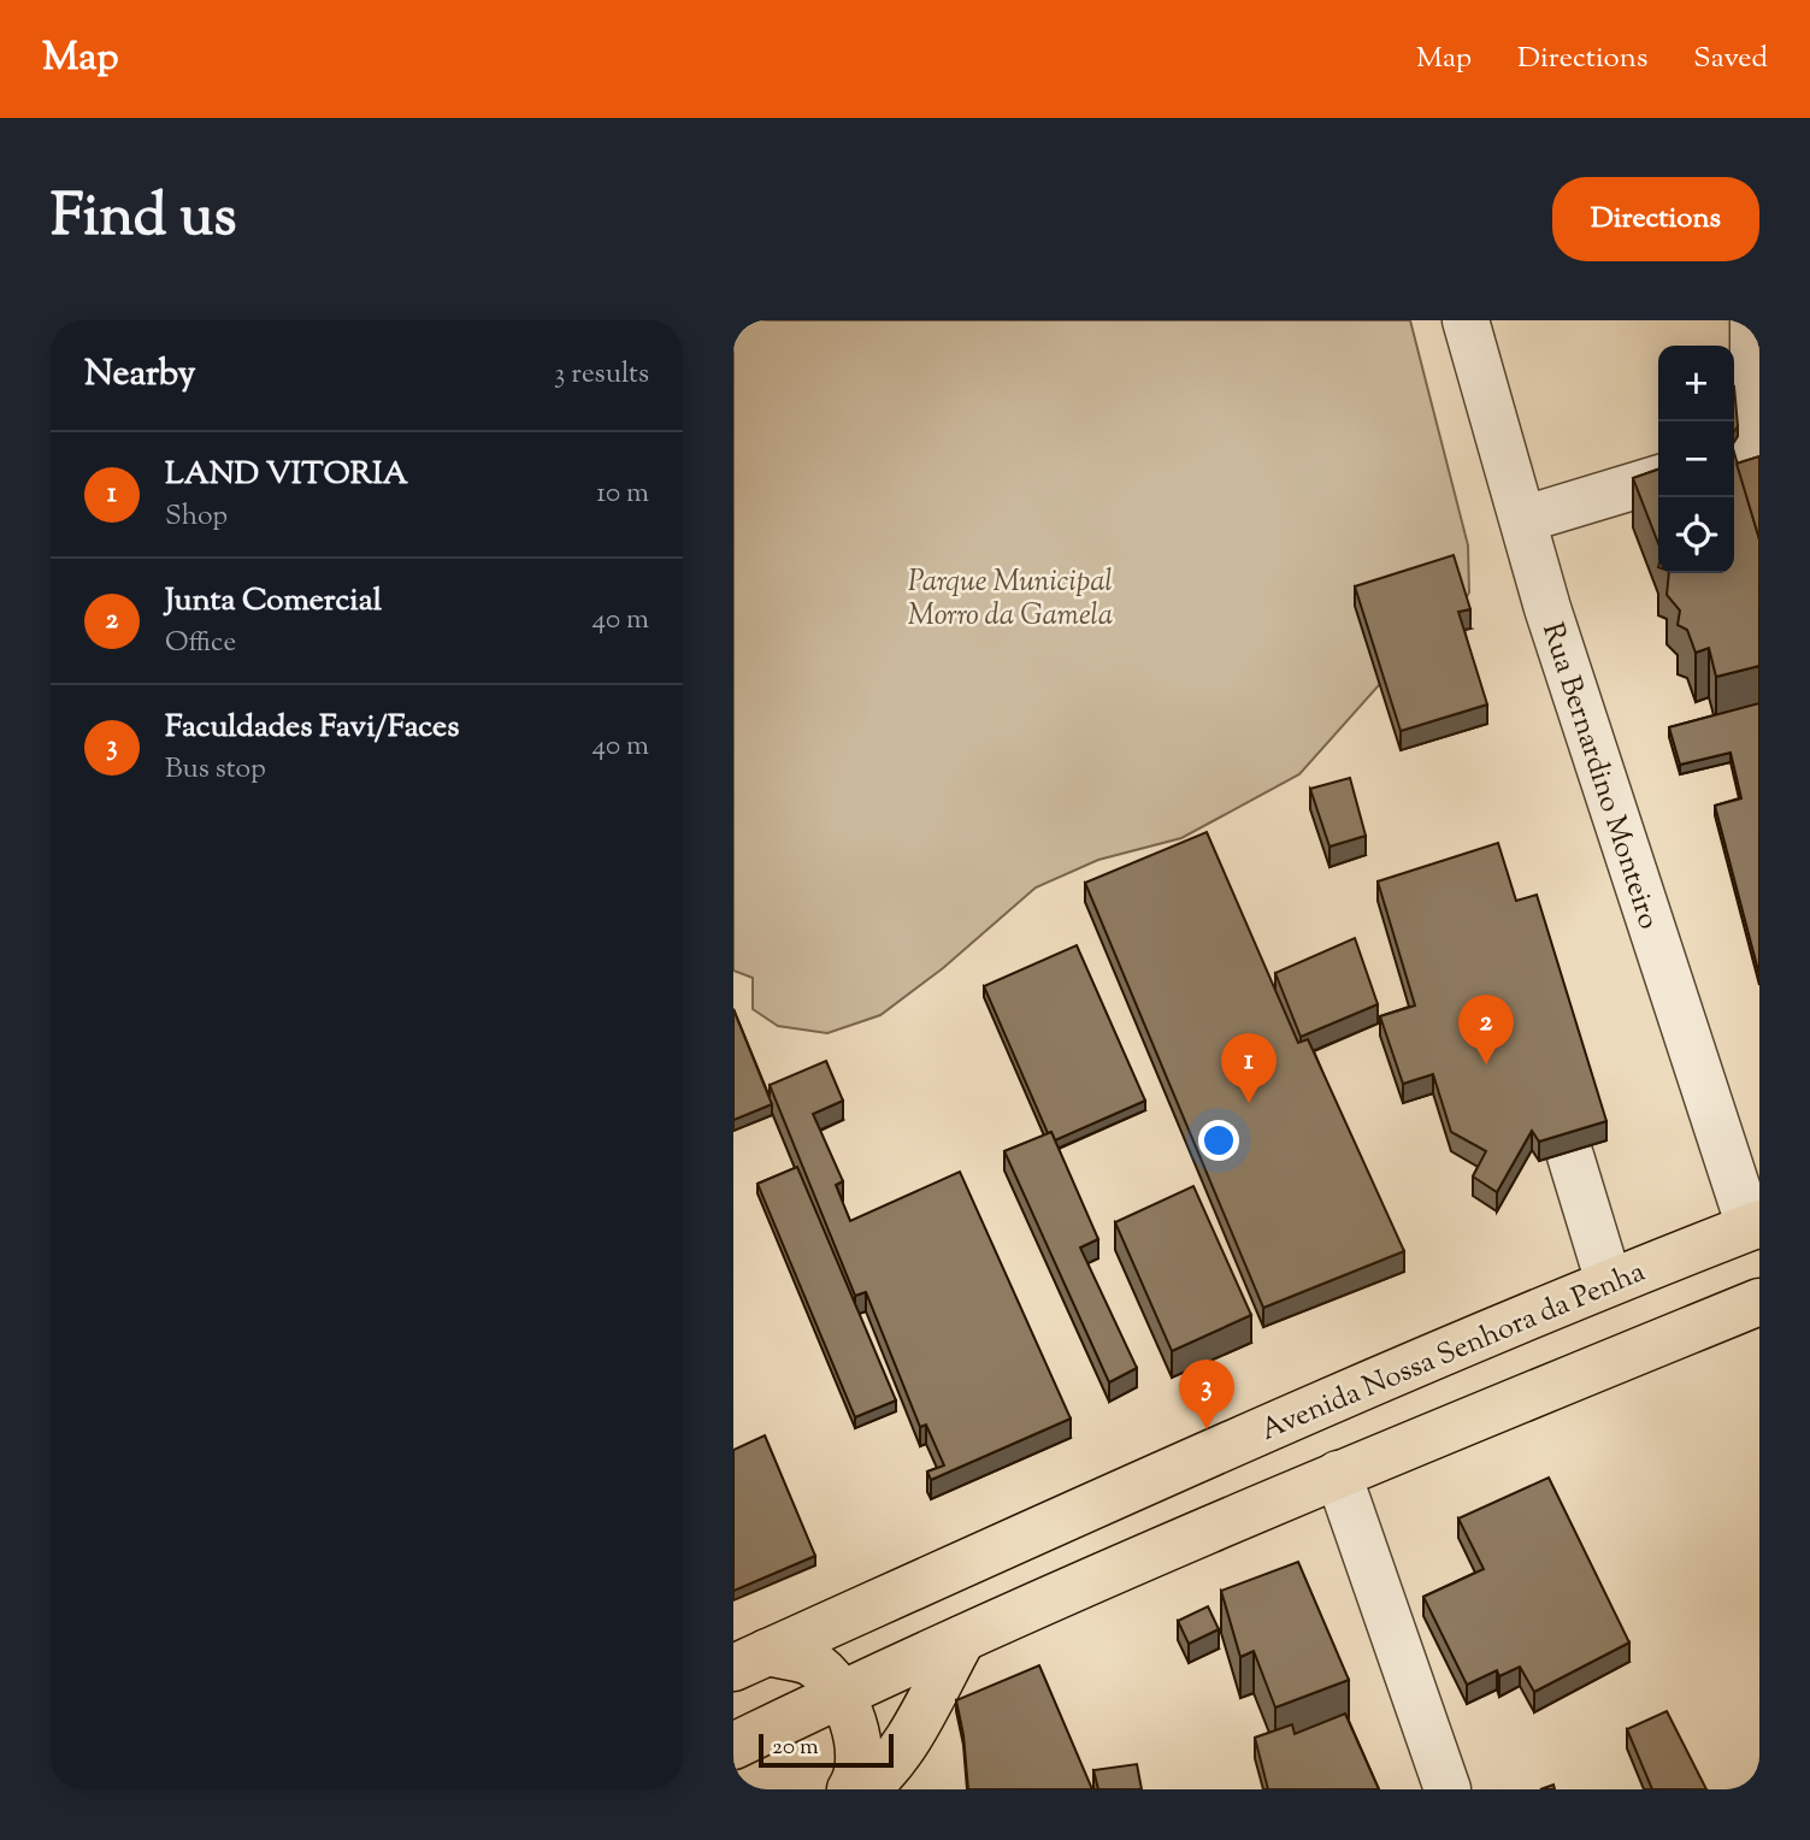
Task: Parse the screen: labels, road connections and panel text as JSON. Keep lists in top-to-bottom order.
{
  "streets": {
    "main road": ["Avenida Nossa Senhora da Penha"],
    "street": ["Rua Bernardino Monteiro"]
  },
  "crossings": [
    ["Rua Bernardino Monteiro", "Avenida Nossa Senhora da Penha"]
  ],
  "parks": ["Parque Municipal Morro da Gamela"],
  "scale_bar": "20 m",
  "page": {
    "header": "Map",
    "nav": ["Map", "Directions", "Saved"],
    "title": "Find us",
    "buttons": "Directions",
    "heading": ["Nearby", "3 results"],
    "map_buttons": ["+", "−"],
    "list": [
      {
        "mark": "1",
        "name": "LAND VITORIA",
        "note": "Shop",
        "value": "10 m"
      },
      {
        "mark": "2",
        "name": "Junta Comercial",
        "note": "Office",
        "value": "40 m"
      },
      {
        "mark": "3",
        "name": "Faculdades Favi/Faces",
        "note": "Bus stop",
        "value": "40 m"
      }
    ],
    "pins": ["2", "1", "3"],
    "scale": "20 m"
  }
}
